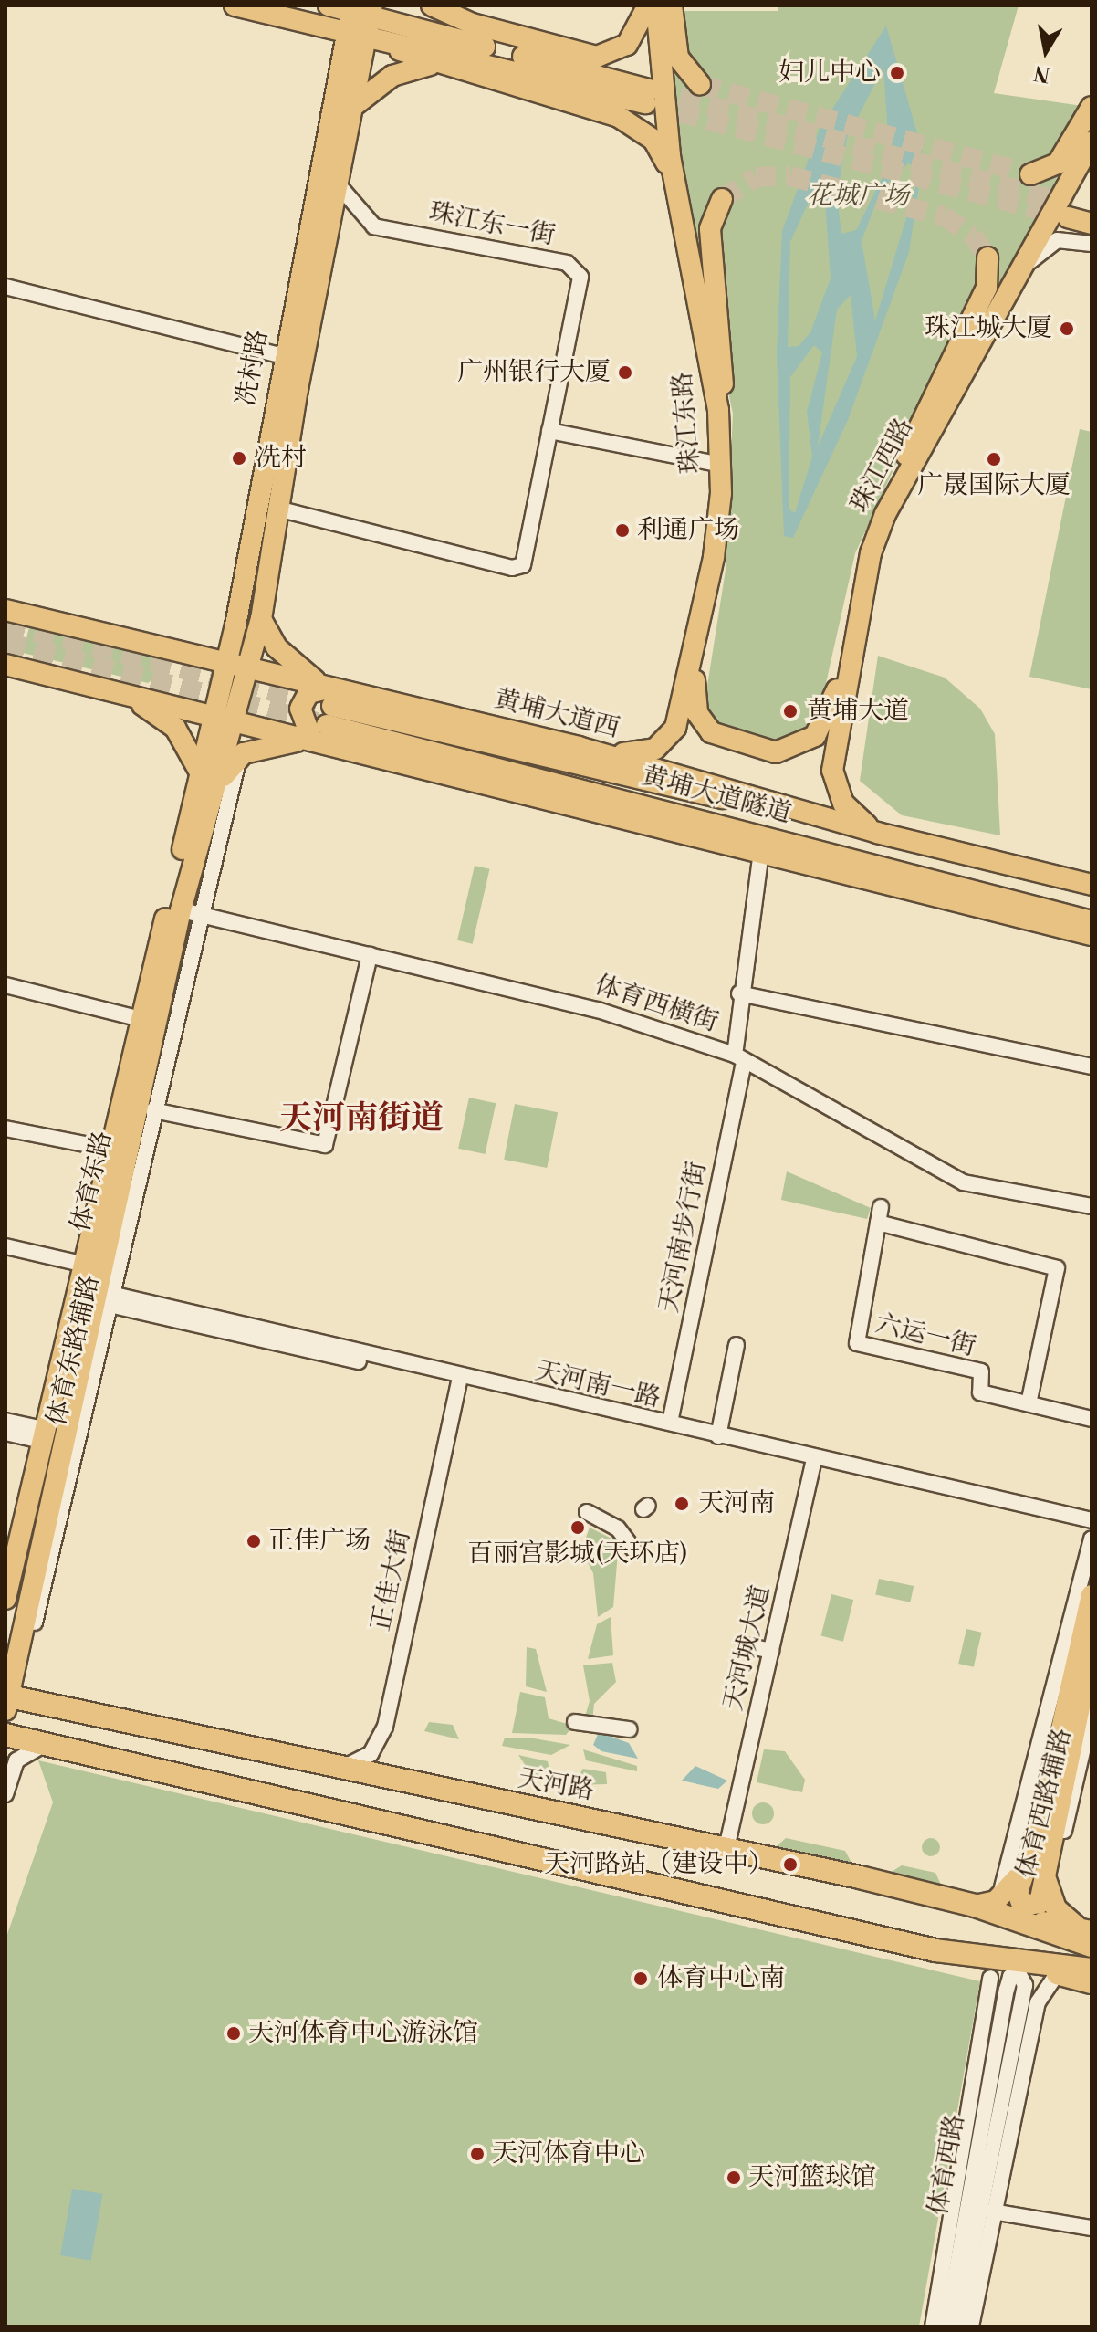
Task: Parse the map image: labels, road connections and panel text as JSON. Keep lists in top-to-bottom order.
{
  "streets": {
    "highway": ["天河路"],
    "main road": [
      "冼村路",
      "珠江东路",
      "珠江西路",
      "黄埔大道西",
      "黄埔大道隧道",
      "体育东路"
    ],
    "street": [
      "珠江东一街",
      "体育西横街",
      "天河南步行街",
      "六运一街",
      "体育东路辅路",
      "天河南一路",
      "正佳大街",
      "天河城大道",
      "体育西路辅路",
      "体育西路"
    ]
  },
  "crossings": [
    ["珠江东一街", "冼村路"],
    ["冼村路", "黄埔大道西"],
    ["冼村路", "体育东路"],
    ["珠江东路", "黄埔大道西"],
    ["珠江西路", "黄埔大道西"],
    ["珠江西路", "黄埔大道隧道"],
    ["黄埔大道西", "黄埔大道隧道"],
    ["黄埔大道西", "体育东路"],
    ["体育西横街", "体育东路"],
    ["体育西横街", "体育东路辅路"],
    ["体育东路", "体育东路辅路"],
    ["体育东路", "天河南一路"],
    ["体育东路", "天河路"],
    ["体育东路辅路", "天河南一路"],
    ["天河南一路", "正佳大街"],
    ["天河南一路", "天河城大道"],
    ["正佳大街", "天河路"],
    ["天河城大道", "天河路"]
  ],
  "districts": ["天河南街道"],
  "parks": ["花城广场"],
  "places": [
    "妇儿中心",
    "珠江城大厦",
    "广州银行大厦",
    "冼村",
    "广晟国际大厦",
    "利通广场",
    "黄埔大道",
    "天河南",
    "百丽宫影城(天环店)",
    "正佳广场",
    "天河路站（建设中）",
    "体育中心南",
    "天河体育中心游泳馆",
    "天河体育中心",
    "天河篮球馆"
  ],
  "north": "bottom"
}
